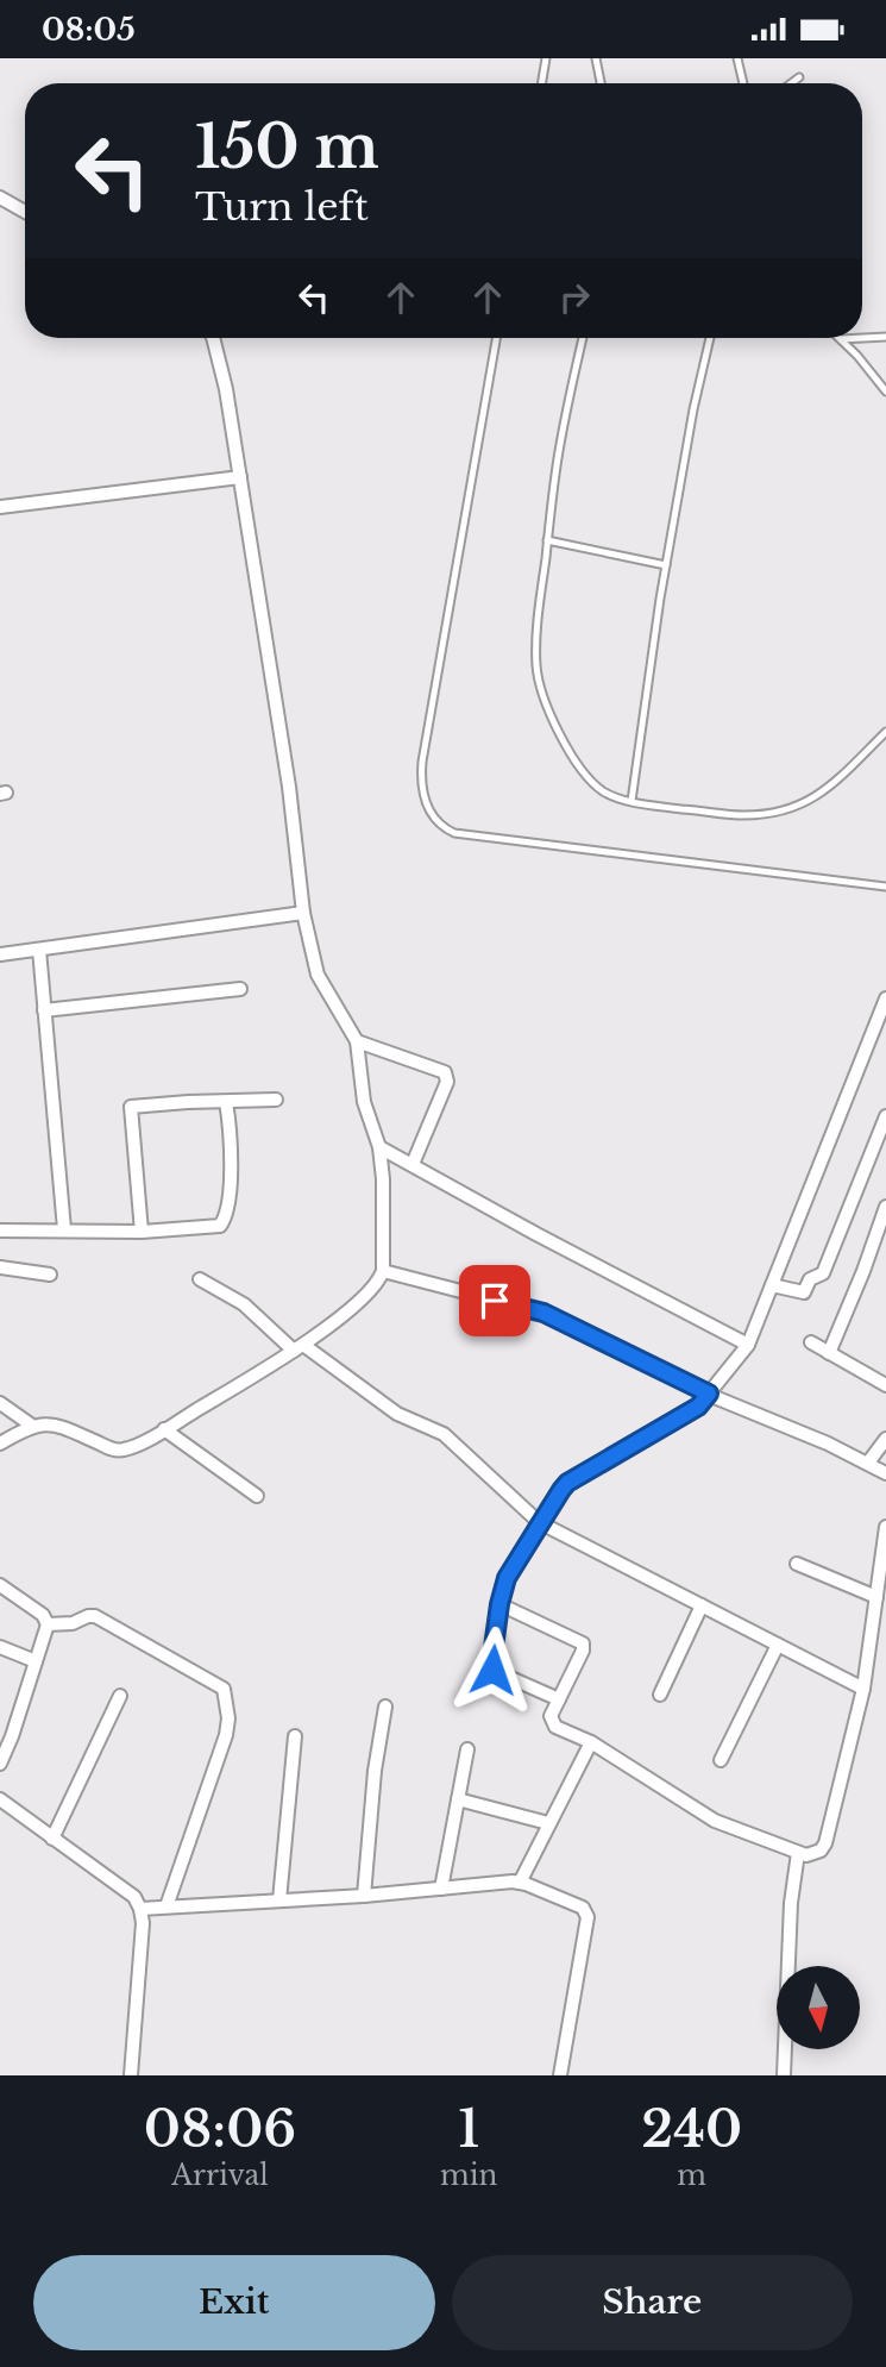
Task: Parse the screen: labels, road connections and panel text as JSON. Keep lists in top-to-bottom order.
{
  "north": "bottom",
  "page": {
    "status": "08:05",
    "turn": ["150 m", "Turn left"],
    "eta": [
      "08:06",
      "Arrival",
      "1",
      "min",
      "240",
      "m"
    ],
    "buttons": ["Exit", "Share"]
  }
}
